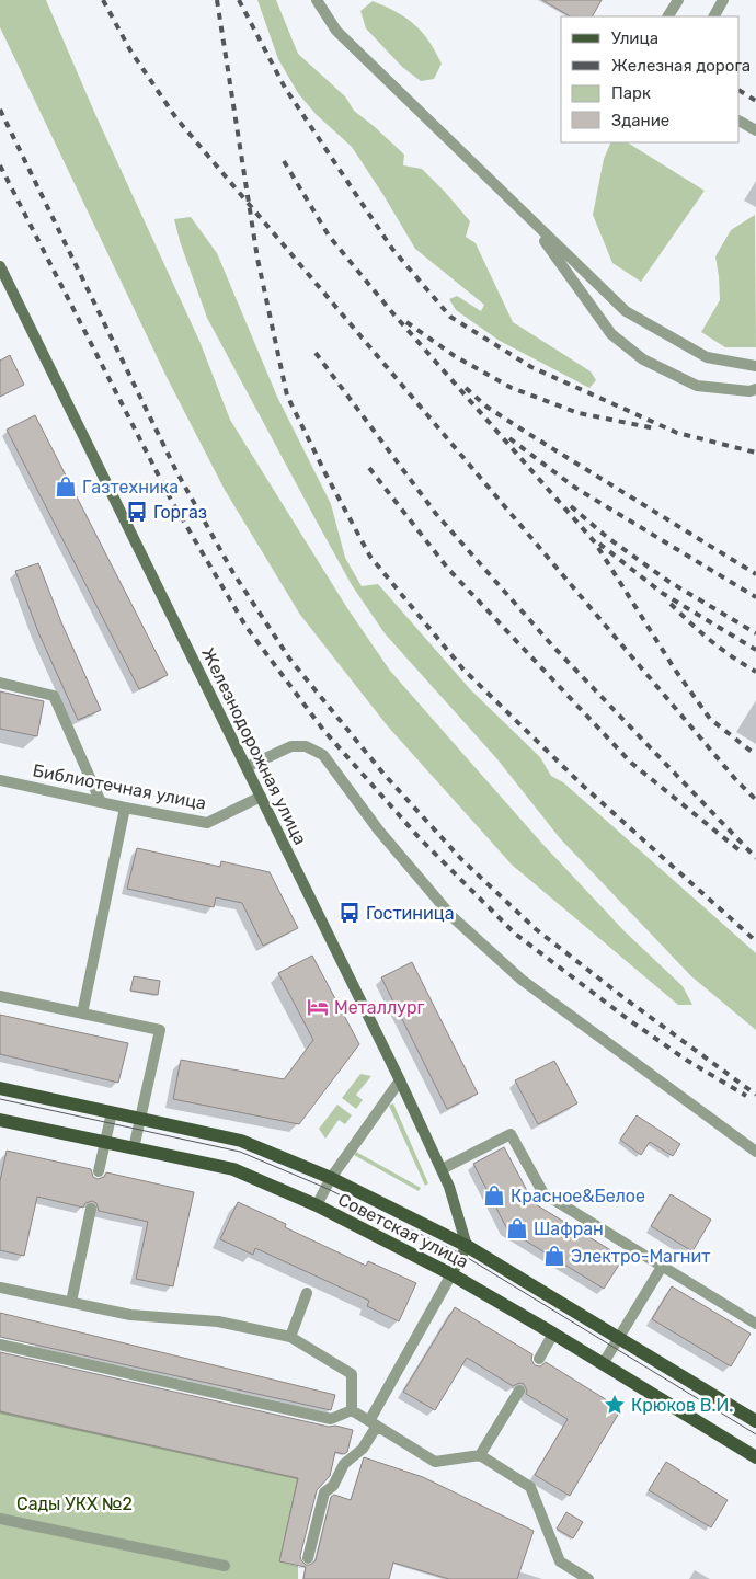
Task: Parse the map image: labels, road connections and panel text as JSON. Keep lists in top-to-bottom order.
{
  "streets": {
    "main road": ["Железнодорожная улица", "Советская улица"],
    "street": ["Библиотечная улица"]
  },
  "crossings": [
    ["Железнодорожная улица", "Библиотечная улица"],
    ["Железнодорожная улица", "Советская улица"]
  ],
  "parks": ["Сады УКХ №2"],
  "places": {
    "shop": [
      "Газтехника",
      "Красное&Белое",
      "Шафран",
      "Электро-Магнит"
    ],
    "bus stop": ["Горгаз", "Гостиница"],
    "hotel": ["Металлург"],
    "place": ["Крюков В.И."]
  },
  "legend": [
    "Улица",
    "Железная дорога",
    "Парк",
    "Здание"
  ]
}
